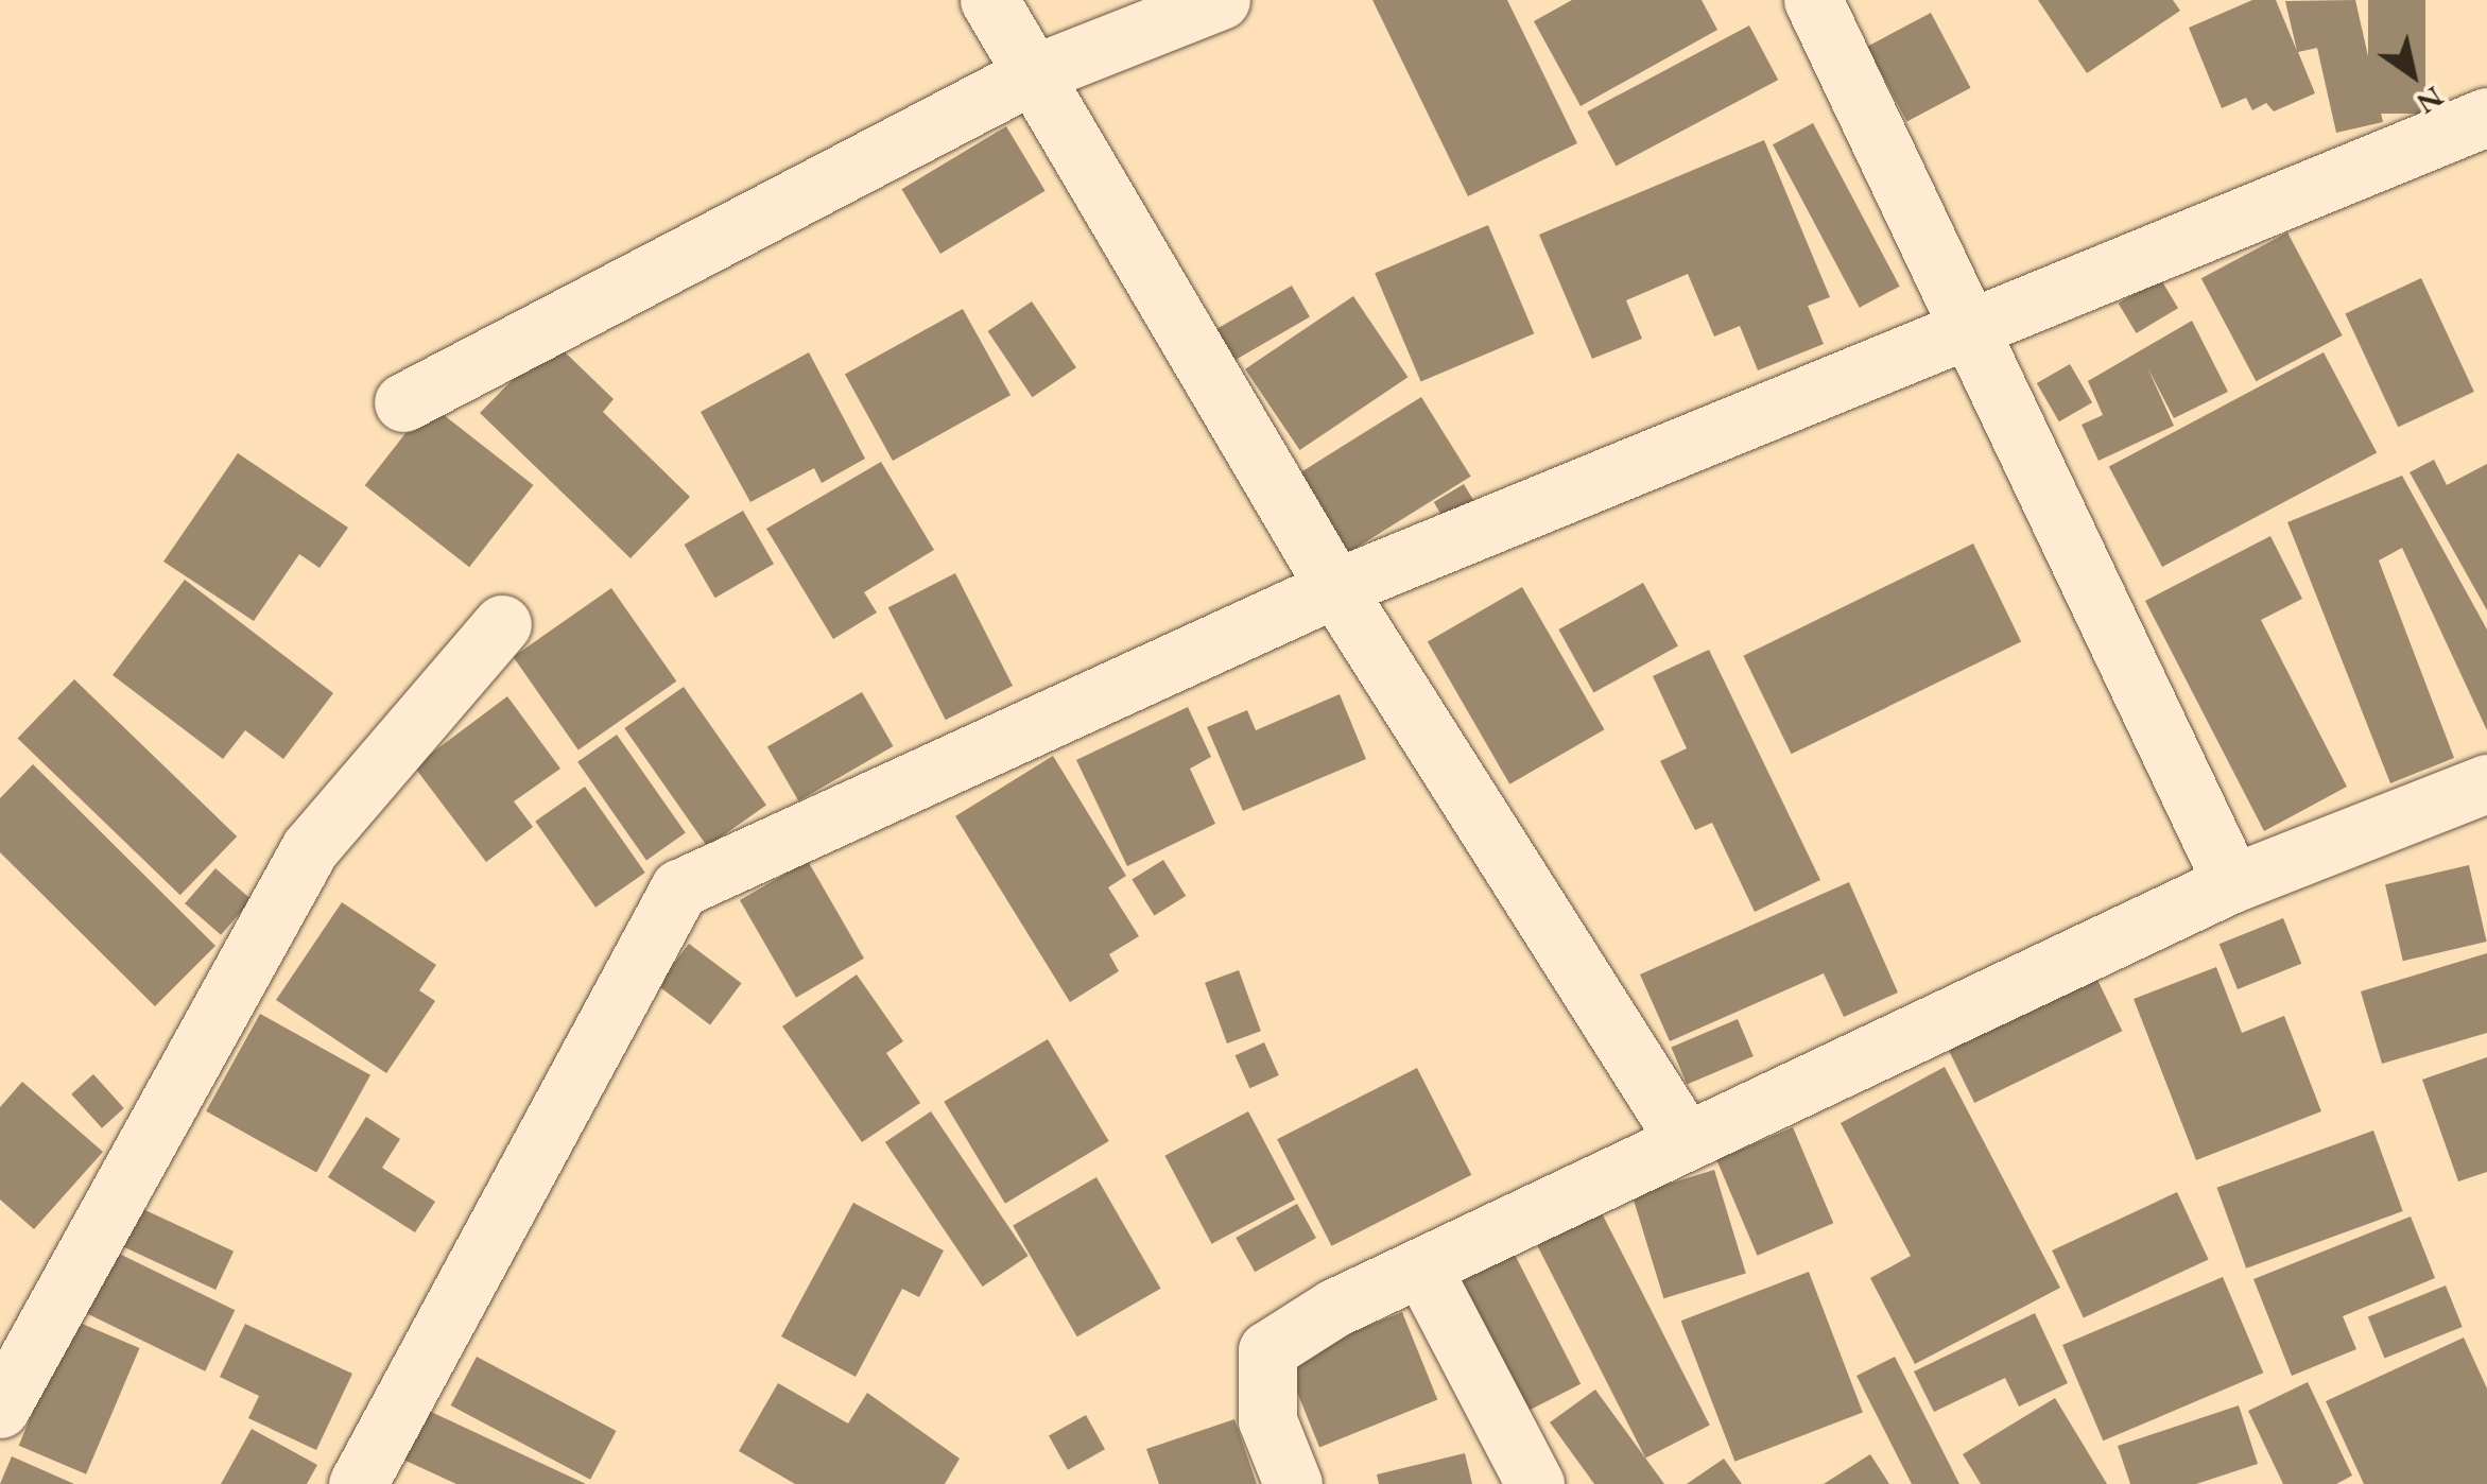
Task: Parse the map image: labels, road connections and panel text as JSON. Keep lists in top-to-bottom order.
{
  "north": "bottom right"
}
